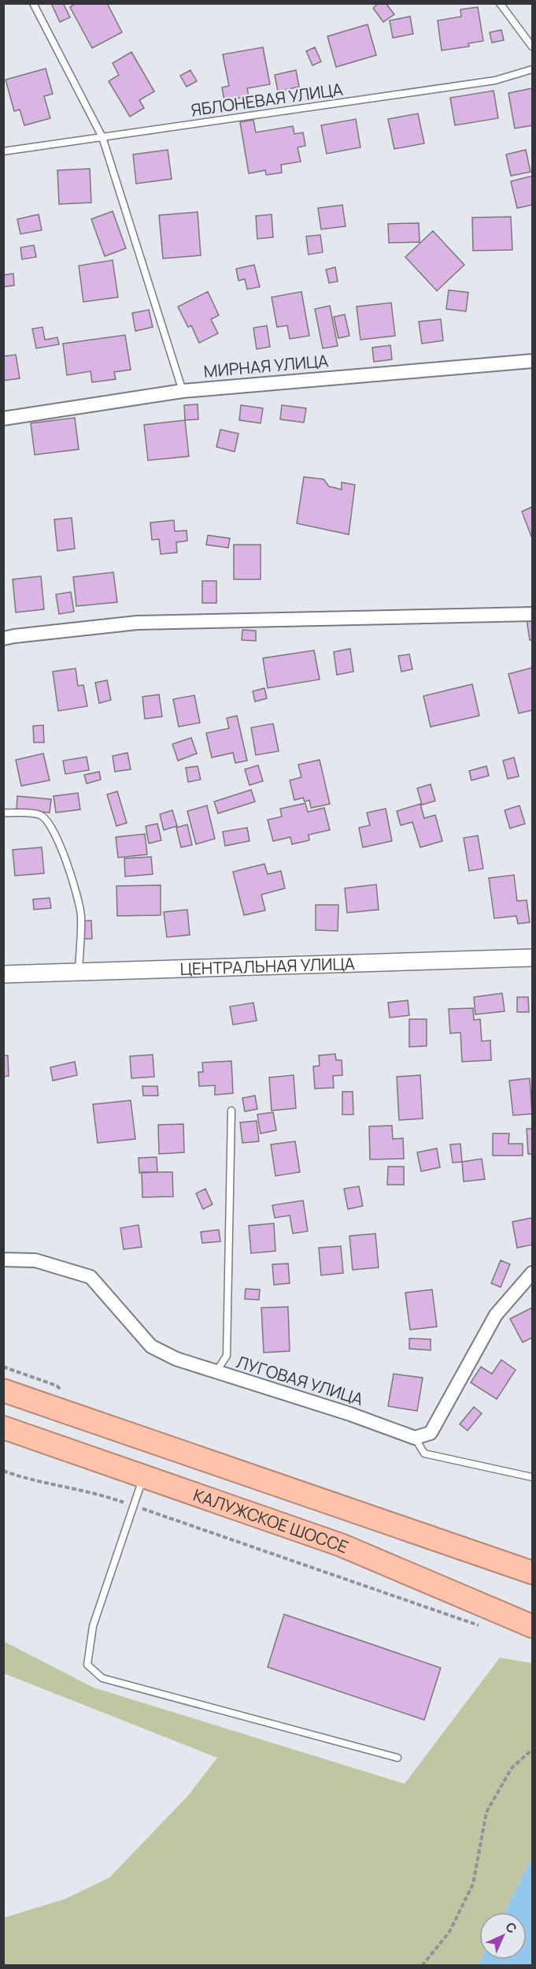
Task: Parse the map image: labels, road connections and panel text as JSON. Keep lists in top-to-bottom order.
{
  "streets": {
    "highway": ["КАЛУЖСКОЕ ШОССЕ"],
    "street": ["МИРНАЯ УЛИЦА", "ЦЕНТРАЛЬНАЯ УЛИЦА", "ЛУГОВАЯ УЛИЦА"],
    "lane": ["ЯБЛОНЕВАЯ УЛИЦА"]
  },
  "north": "top right"
}
